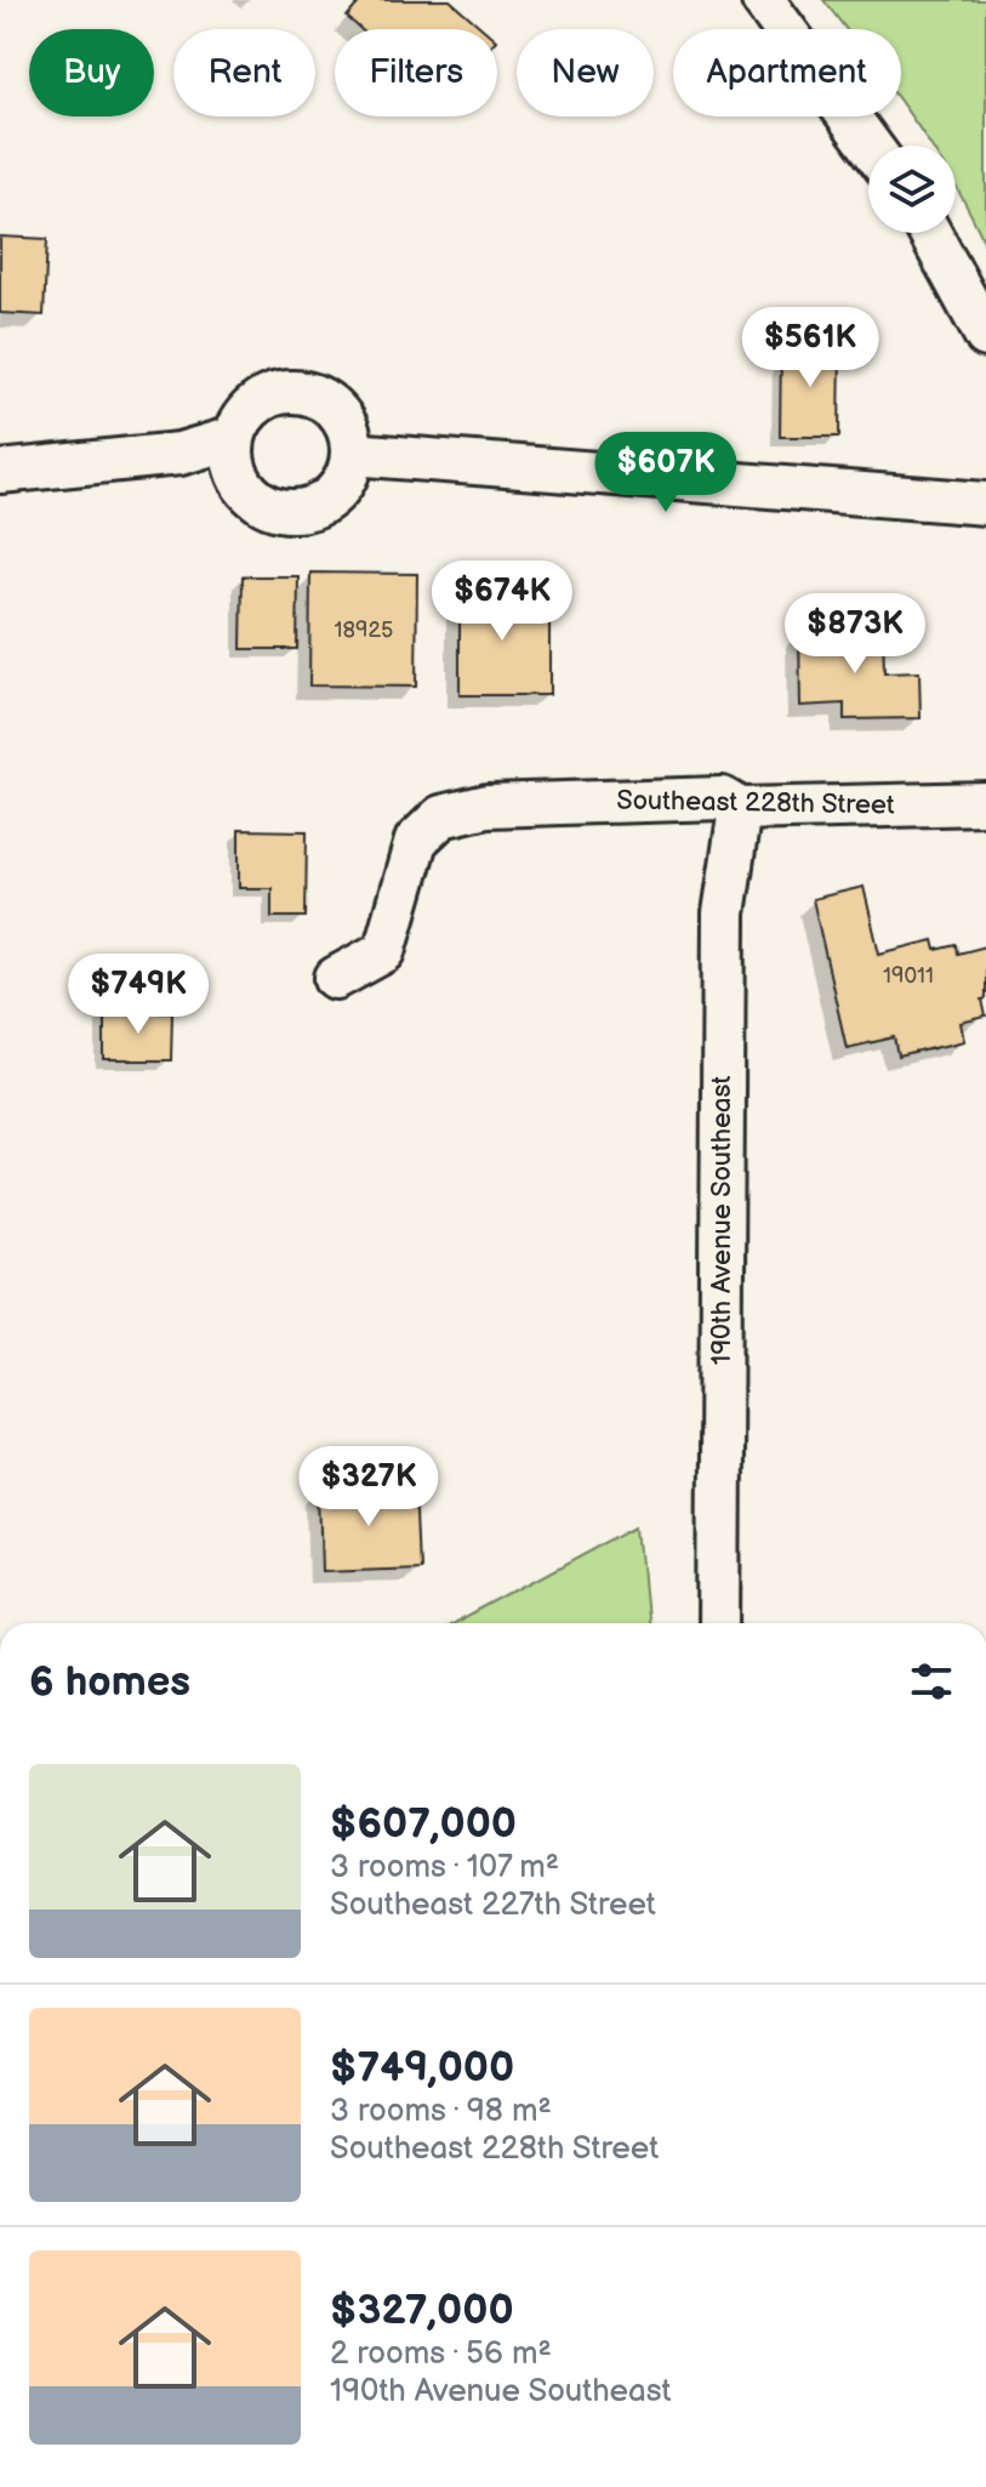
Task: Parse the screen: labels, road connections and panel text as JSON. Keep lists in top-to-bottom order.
{
  "streets": {
    "street": ["Southeast 228th Street", "190th Avenue Southeast"]
  },
  "crossings": [
    ["Southeast 228th Street", "190th Avenue Southeast"]
  ],
  "house_numbers": ["18925", "19011"],
  "page": {
    "chip": [
      "Buy",
      "Rent",
      "Filters",
      "New",
      "Apartment"
    ],
    "price": [
      "$561K",
      "$607K",
      "$674K",
      "$873K",
      "$749K",
      "$327K"
    ],
    "heading": "6 homes",
    "list": [
      {
        "name": "$607,000",
        "note": "3 rooms · 107 m² · Southeast 227th Street"
      },
      {
        "name": "$749,000",
        "note": "3 rooms · 98 m² · Southeast 228th Street"
      },
      {
        "name": "$327,000",
        "note": "2 rooms · 56 m² · 190th Avenue Southeast"
      }
    ]
  }
}
